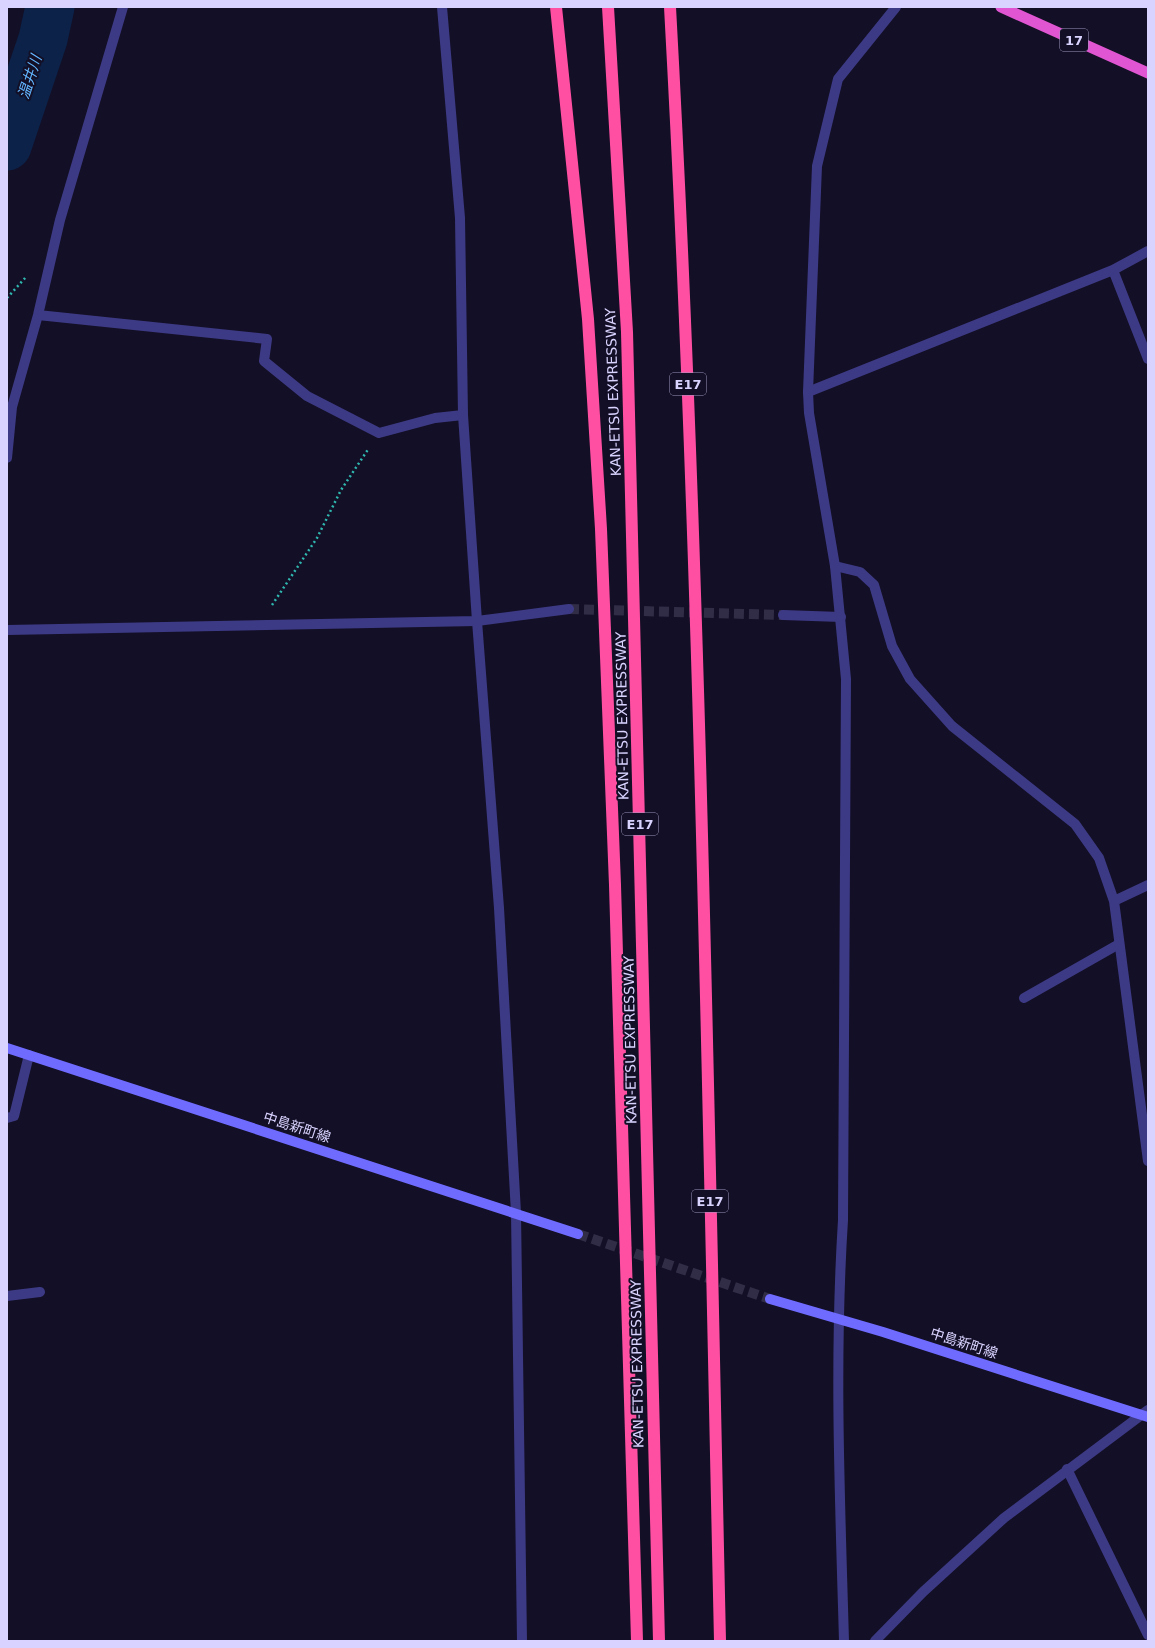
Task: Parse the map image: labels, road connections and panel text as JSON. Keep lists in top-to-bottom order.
{
  "streets": {
    "highway": ["17", "E17", "KAN-ETSU EXPRESSWAY"],
    "main road": ["中島新町線"]
  },
  "water": ["温井川"]
}
